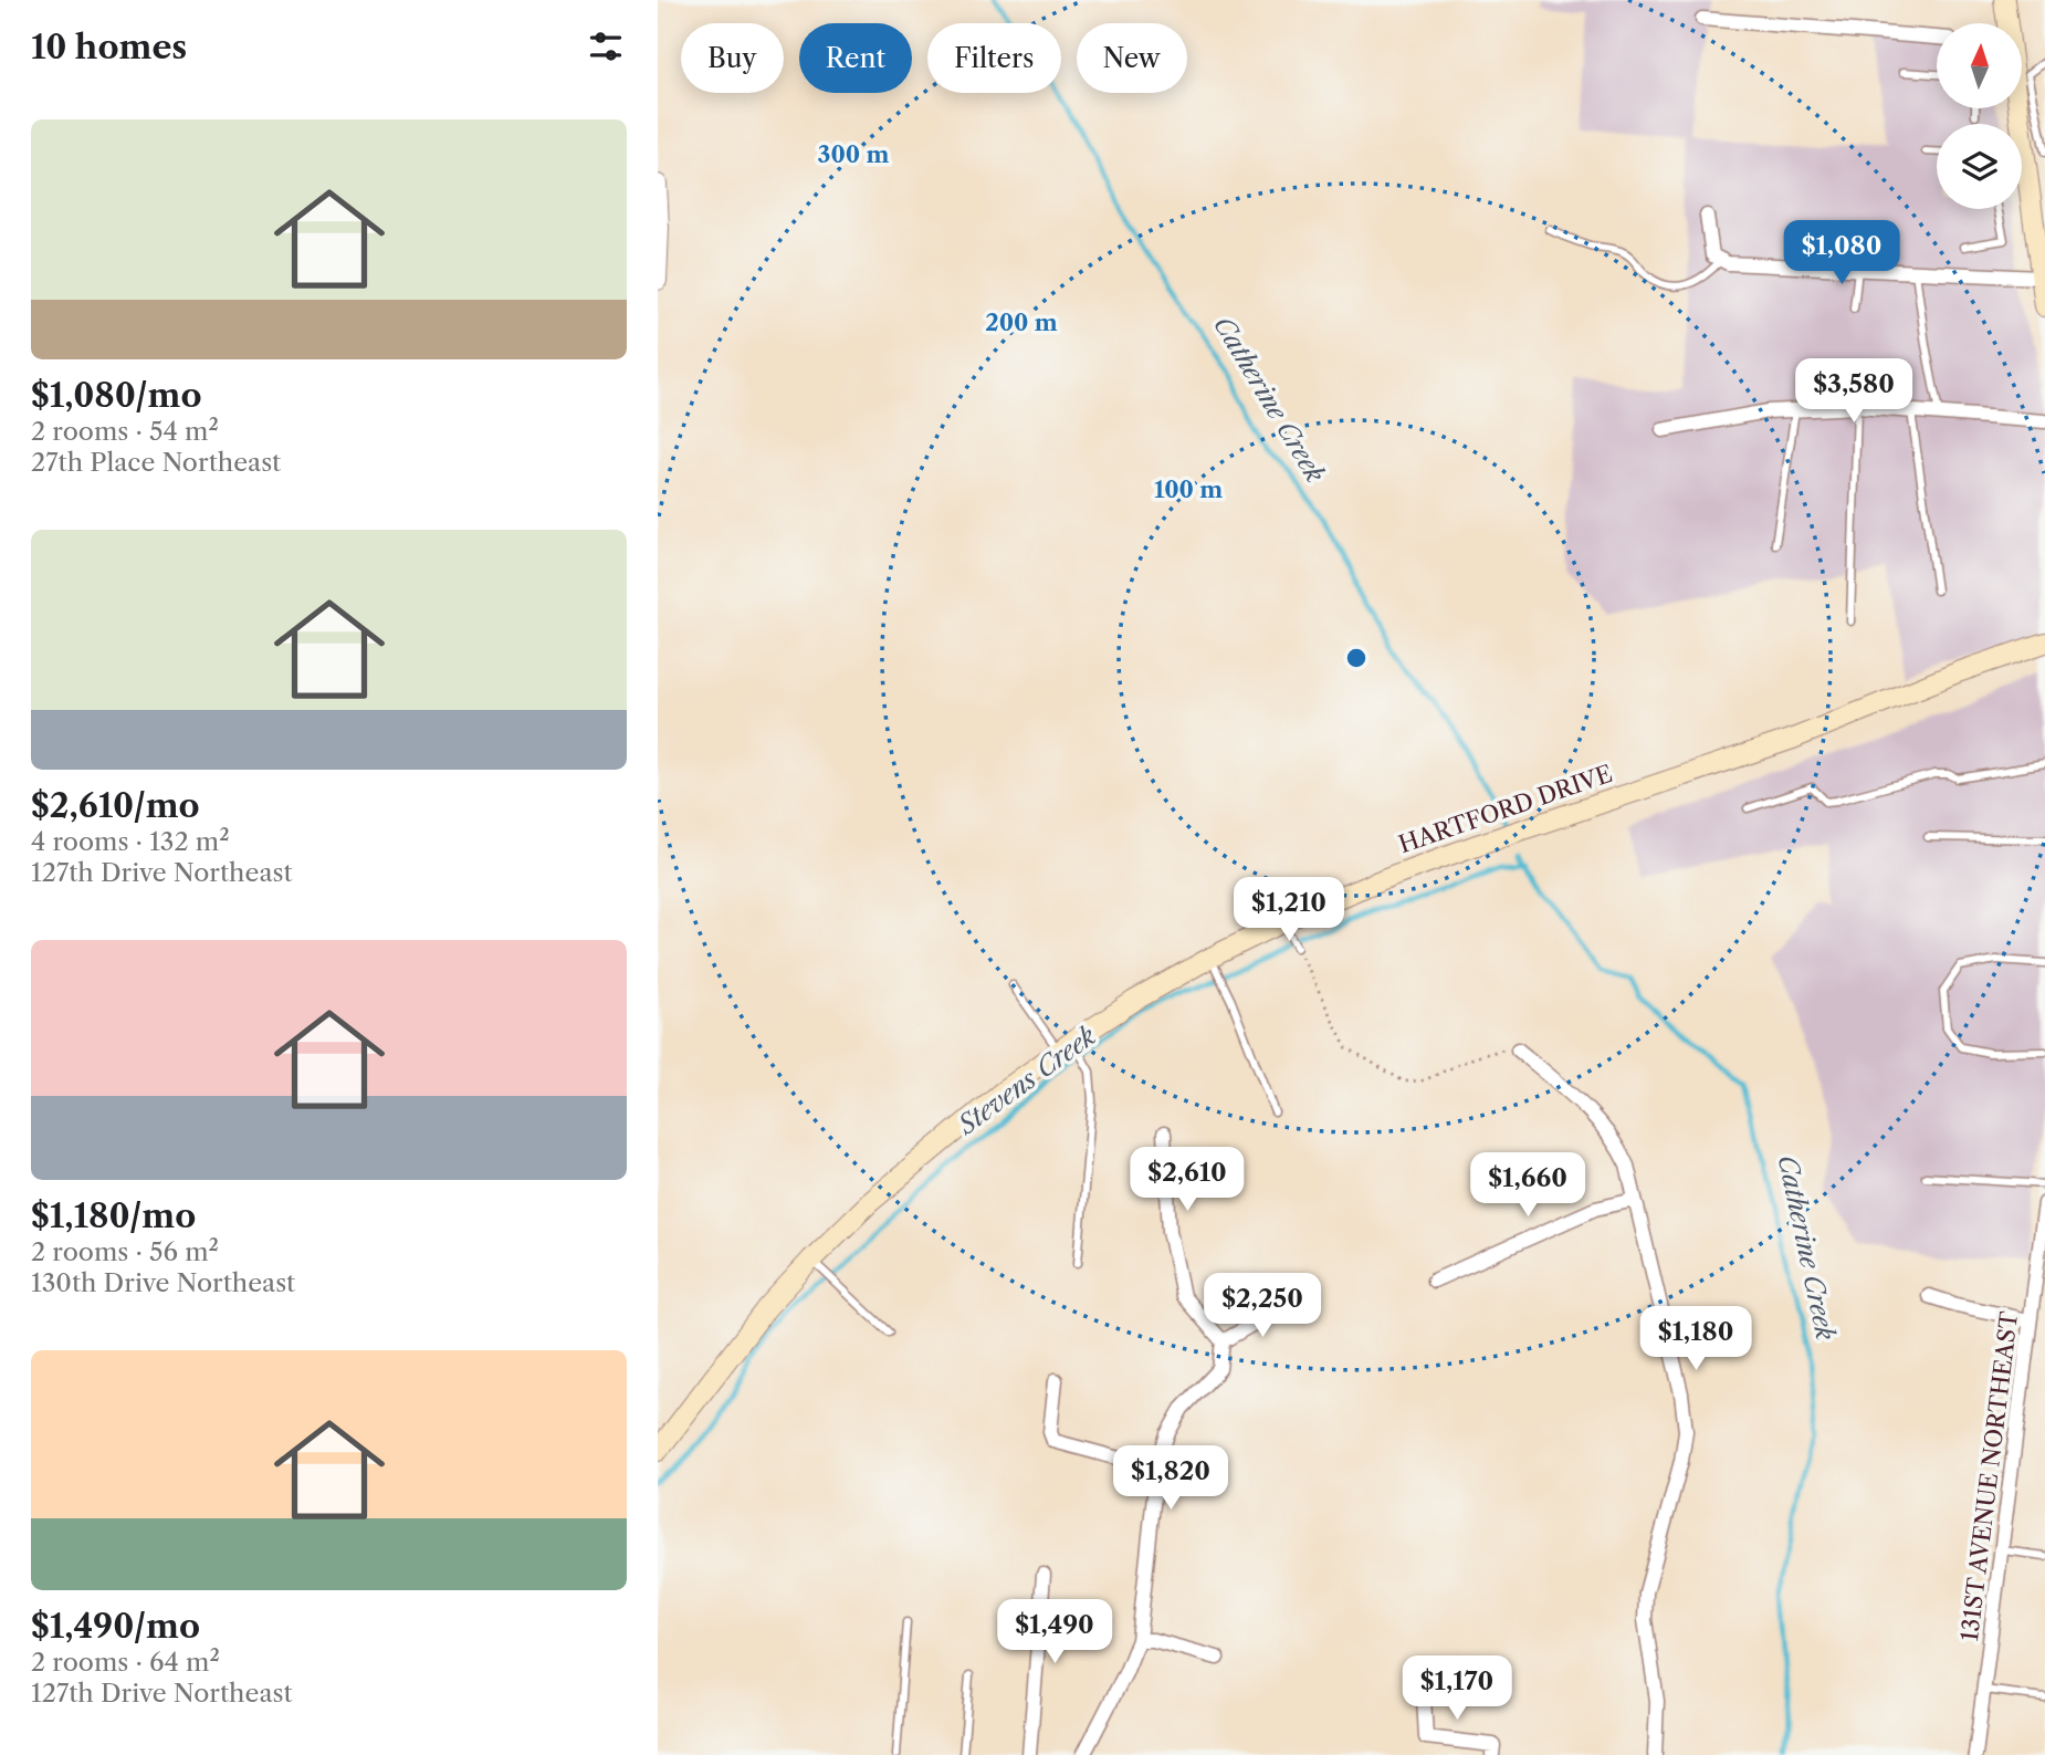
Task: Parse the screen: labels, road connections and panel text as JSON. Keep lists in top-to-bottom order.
{
  "streets": {
    "main road": ["HARTFORD DRIVE"],
    "street": ["131ST AVENUE NORTHEAST"]
  },
  "water": ["Catherine Creek", "Stevens Creek"],
  "north": "top",
  "page": {
    "heading": "10 homes",
    "chip": [
      "Buy",
      "Rent",
      "Filters",
      "New"
    ],
    "list": [
      {
        "name": "$1,080/mo",
        "note": "2 rooms · 54 m² · 27th Place Northeast"
      },
      {
        "name": "$2,610/mo",
        "note": "4 rooms · 132 m² · 127th Drive Northeast"
      },
      {
        "name": "$1,180/mo",
        "note": "2 rooms · 56 m² · 130th Drive Northeast"
      },
      {
        "name": "$1,490/mo",
        "note": "2 rooms · 64 m² · 127th Drive Northeast"
      }
    ],
    "price": [
      "$1,080",
      "$3,580",
      "$1,210",
      "$2,610",
      "$1,660",
      "$2,250",
      "$1,180",
      "$1,820",
      "$1,490",
      "$1,170"
    ]
  },
  "rings": ["300 m", "200 m", "100 m"]
}
